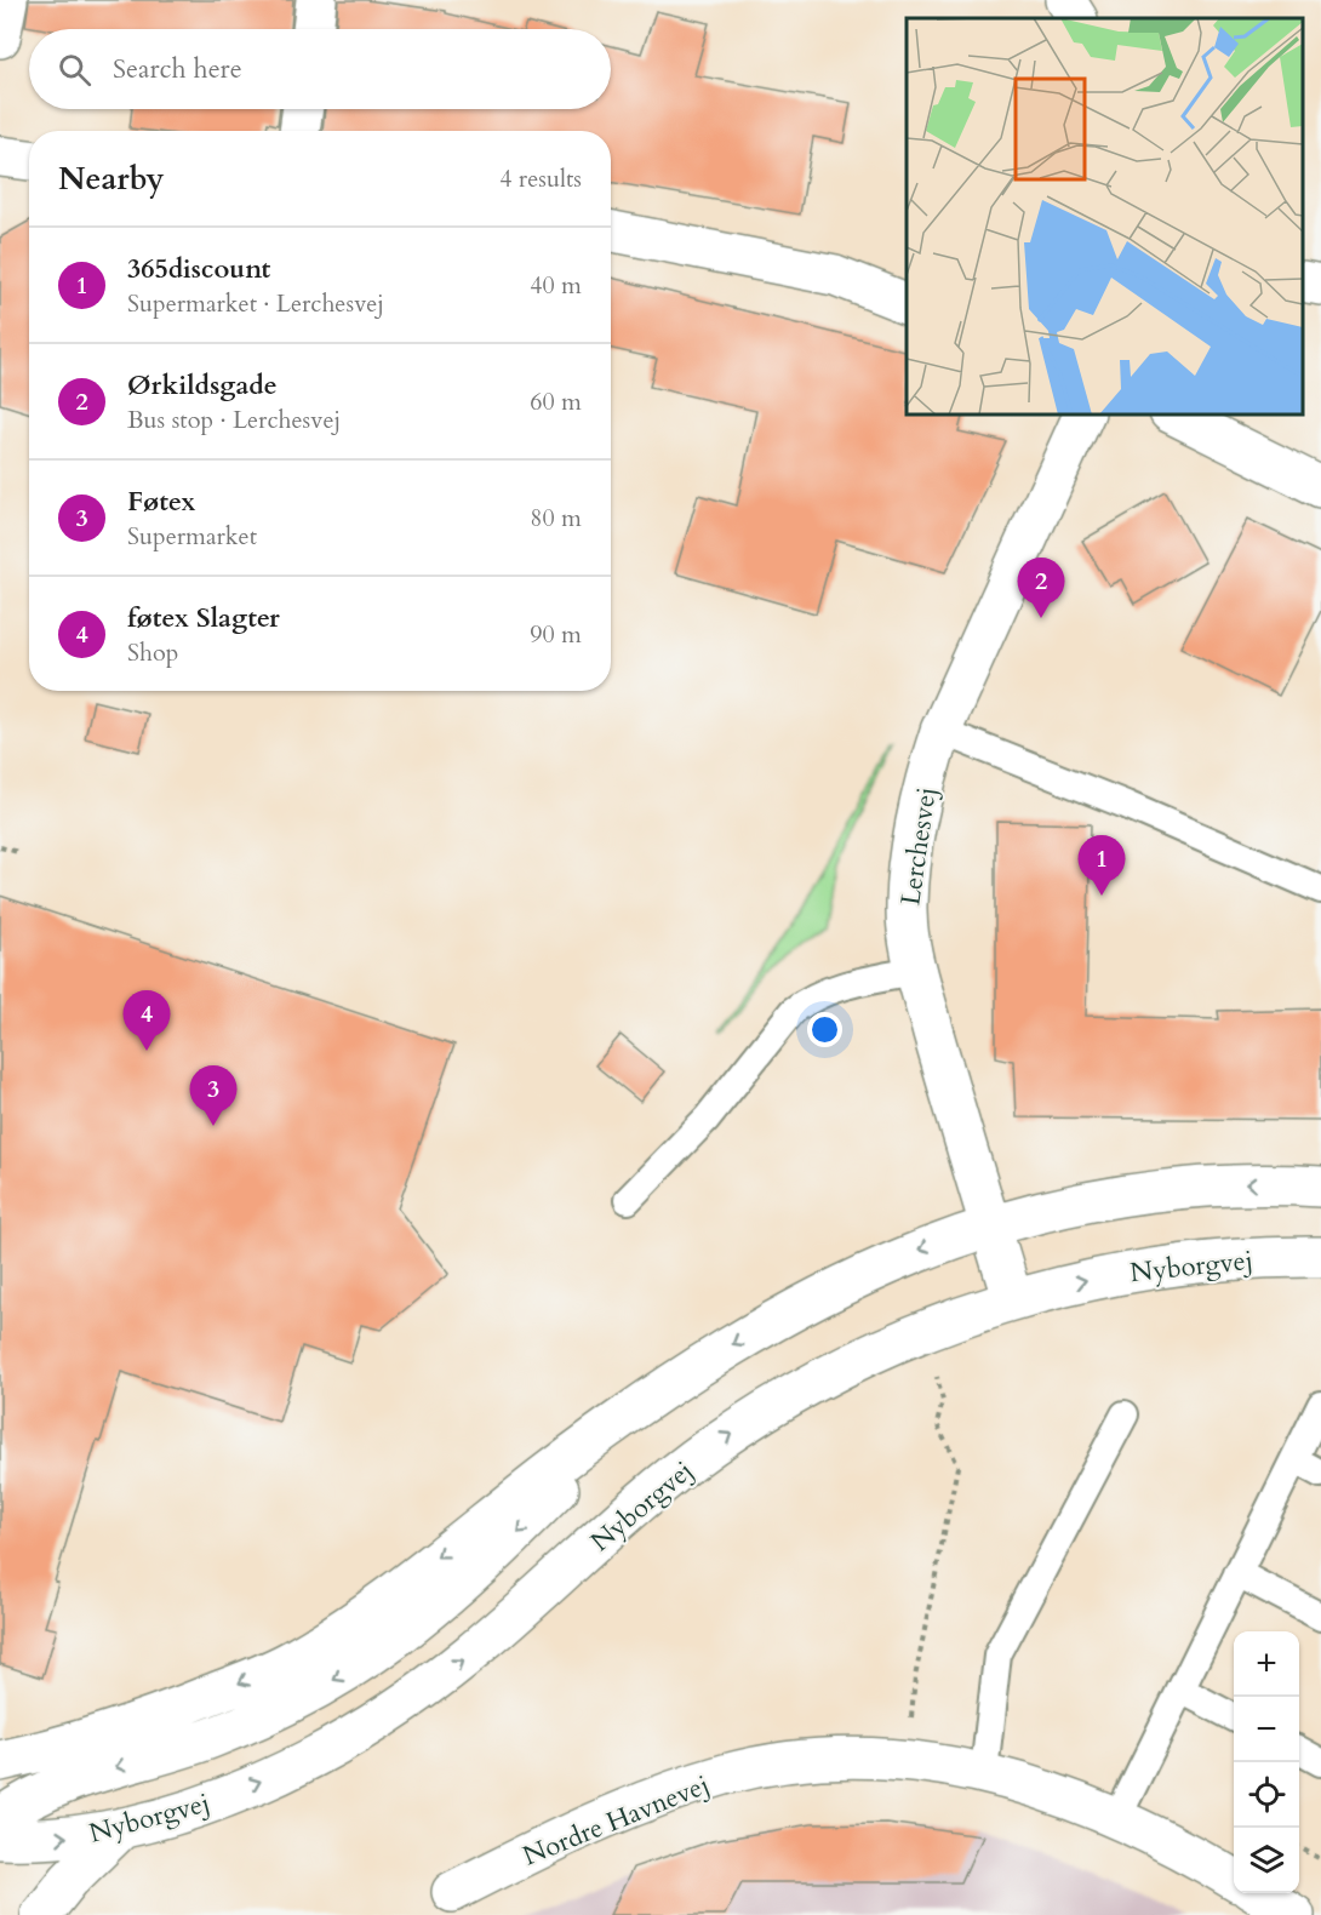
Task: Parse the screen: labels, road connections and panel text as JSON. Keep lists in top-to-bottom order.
{
  "streets": {
    "street": ["Lerchesvej", "Nyborgvej", "Nordre Havnevej"]
  },
  "crossings": [
    ["Lerchesvej", "Nyborgvej"]
  ],
  "page": {
    "search": "Search here",
    "heading": ["Nearby", "4 results"],
    "list": [
      {
        "mark": "1",
        "name": "365discount",
        "note": "Supermarket · Lerchesvej",
        "value": "40 m"
      },
      {
        "mark": "2",
        "name": "Ørkildsgade",
        "note": "Bus stop · Lerchesvej",
        "value": "60 m"
      },
      {
        "mark": "3",
        "name": "Føtex",
        "note": "Supermarket",
        "value": "80 m"
      },
      {
        "mark": "4",
        "name": "føtex Slagter",
        "note": "Shop",
        "value": "90 m"
      }
    ],
    "pins": [
      "2",
      "1",
      "4",
      "3"
    ],
    "map_buttons": ["+", "−"]
  }
}
